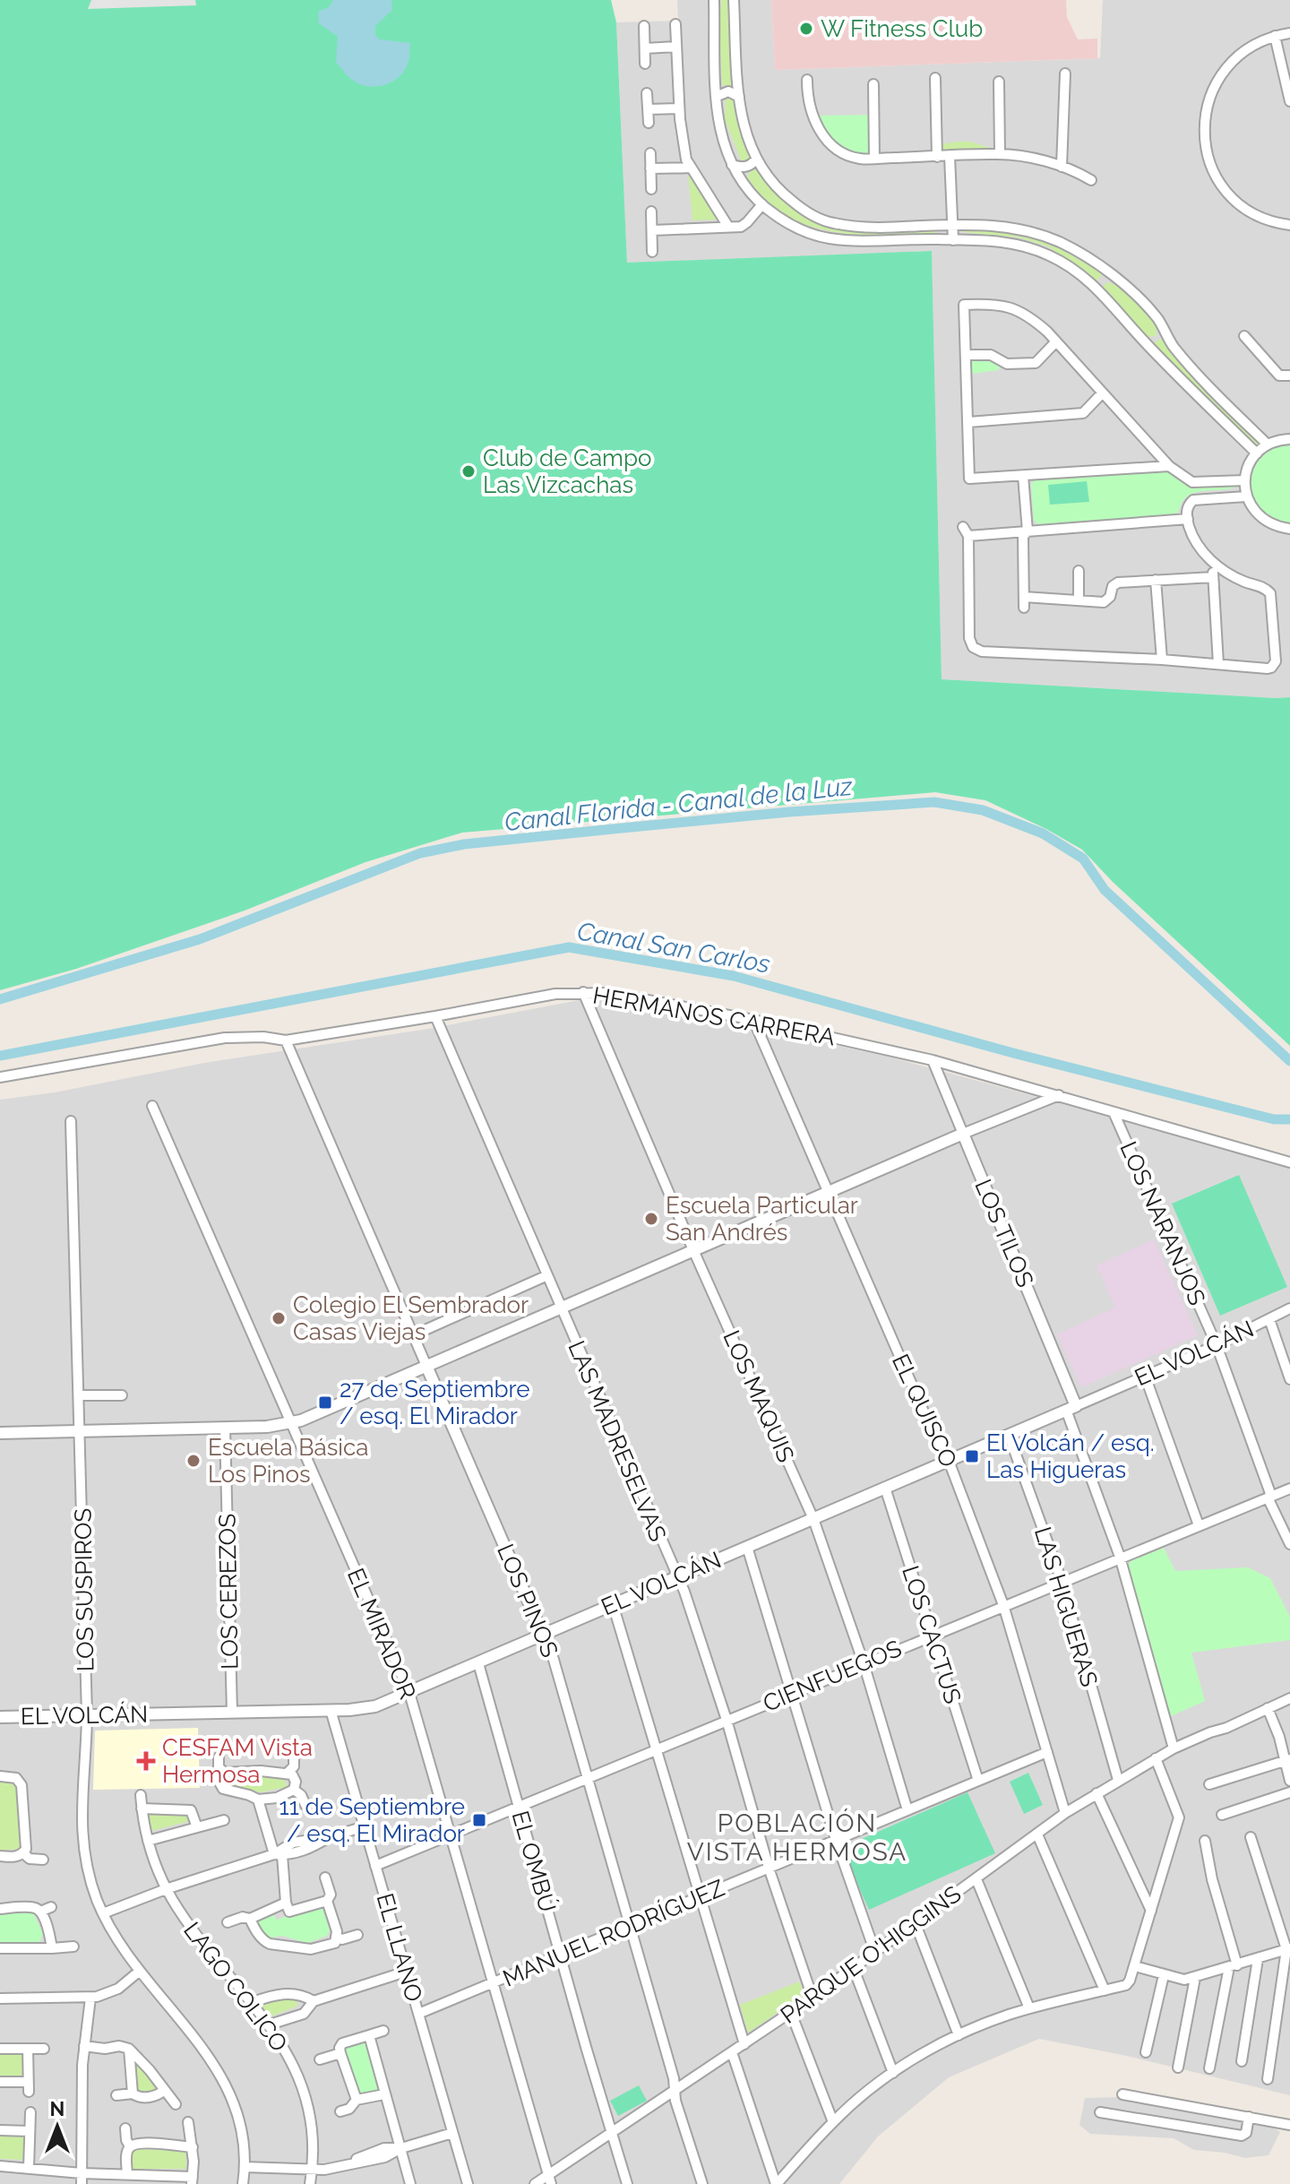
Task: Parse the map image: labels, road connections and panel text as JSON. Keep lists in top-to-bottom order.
{
  "streets": {
    "street": [
      "HERMANOS CARRERA",
      "LOS NARANJOS",
      "LOS TILOS",
      "EL VOLCÁN",
      "LOS MAQUIS",
      "EL QUISCO",
      "LAS MADRESELVAS",
      "LOS SUSPIROS",
      "LOS CEREZOS",
      "LOS PINOS",
      "LAS HIGUERAS",
      "EL MIRADOR",
      "LOS CACTUS",
      "CIENFUEGOS",
      "EL OMBÚ",
      "MANUEL RODRÍGUEZ",
      "EL LLANO",
      "PARQUE O'HIGGINS",
      "LAGO COLICO"
    ]
  },
  "crossings": [
    ["HERMANOS CARRERA", "LOS NARANJOS"],
    ["HERMANOS CARRERA", "LOS TILOS"],
    ["HERMANOS CARRERA", "LOS MAQUIS"],
    ["HERMANOS CARRERA", "EL QUISCO"],
    ["HERMANOS CARRERA", "LAS MADRESELVAS"],
    ["HERMANOS CARRERA", "LOS PINOS"],
    ["LOS NARANJOS", "EL VOLCÁN"],
    ["LOS NARANJOS", "CIENFUEGOS"],
    ["LOS TILOS", "EL VOLCÁN"],
    ["LOS TILOS", "CIENFUEGOS"],
    ["LOS TILOS", "PARQUE O'HIGGINS"],
    ["EL VOLCÁN", "LOS MAQUIS"],
    ["EL VOLCÁN", "EL QUISCO"],
    ["EL VOLCÁN", "LAS MADRESELVAS"],
    ["EL VOLCÁN", "LOS SUSPIROS"],
    ["EL VOLCÁN", "LOS CEREZOS"],
    ["EL VOLCÁN", "LOS PINOS"],
    ["EL VOLCÁN", "LAS HIGUERAS"],
    ["EL VOLCÁN", "EL MIRADOR"],
    ["EL VOLCÁN", "LOS CACTUS"],
    ["EL VOLCÁN", "EL OMBÚ"],
    ["EL VOLCÁN", "EL LLANO"],
    ["LOS MAQUIS", "CIENFUEGOS"],
    ["LOS MAQUIS", "MANUEL RODRÍGUEZ"],
    ["EL QUISCO", "CIENFUEGOS"],
    ["EL QUISCO", "MANUEL RODRÍGUEZ"],
    ["EL QUISCO", "PARQUE O'HIGGINS"],
    ["LAS MADRESELVAS", "CIENFUEGOS"],
    ["LAS MADRESELVAS", "MANUEL RODRÍGUEZ"],
    ["LAS MADRESELVAS", "PARQUE O'HIGGINS"],
    ["LOS PINOS", "CIENFUEGOS"],
    ["LOS PINOS", "MANUEL RODRÍGUEZ"],
    ["LOS PINOS", "PARQUE O'HIGGINS"],
    ["LAS HIGUERAS", "CIENFUEGOS"],
    ["LAS HIGUERAS", "PARQUE O'HIGGINS"],
    ["EL MIRADOR", "CIENFUEGOS"],
    ["EL MIRADOR", "MANUEL RODRÍGUEZ"],
    ["EL MIRADOR", "PARQUE O'HIGGINS"],
    ["LOS CACTUS", "CIENFUEGOS"],
    ["LOS CACTUS", "MANUEL RODRÍGUEZ"],
    ["CIENFUEGOS", "EL OMBÚ"],
    ["CIENFUEGOS", "EL LLANO"],
    ["EL OMBÚ", "MANUEL RODRÍGUEZ"],
    ["EL OMBÚ", "PARQUE O'HIGGINS"],
    ["MANUEL RODRÍGUEZ", "EL LLANO"]
  ],
  "districts": ["POBLACIÓN VISTA HERMOSA"],
  "water": ["Canal Florida - Canal de la Luz", "Canal San Carlos"],
  "places": {
    "other": [
      "W Fitness Club",
      "Club de Campo Las Vizcachas",
      "Escuela Particular San Andrés",
      "Colegio El Sembrador Casas Viejas",
      "Escuela Básica Los Pinos"
    ],
    "transit": ["27 de Septiembre / esq. El Mirador", "El Volcán / esq. Las Higueras", "11 de Septiembre / esq. El Mirador"],
    "health": ["CESFAM Vista Hermosa"]
  },
  "north": "top"
}
